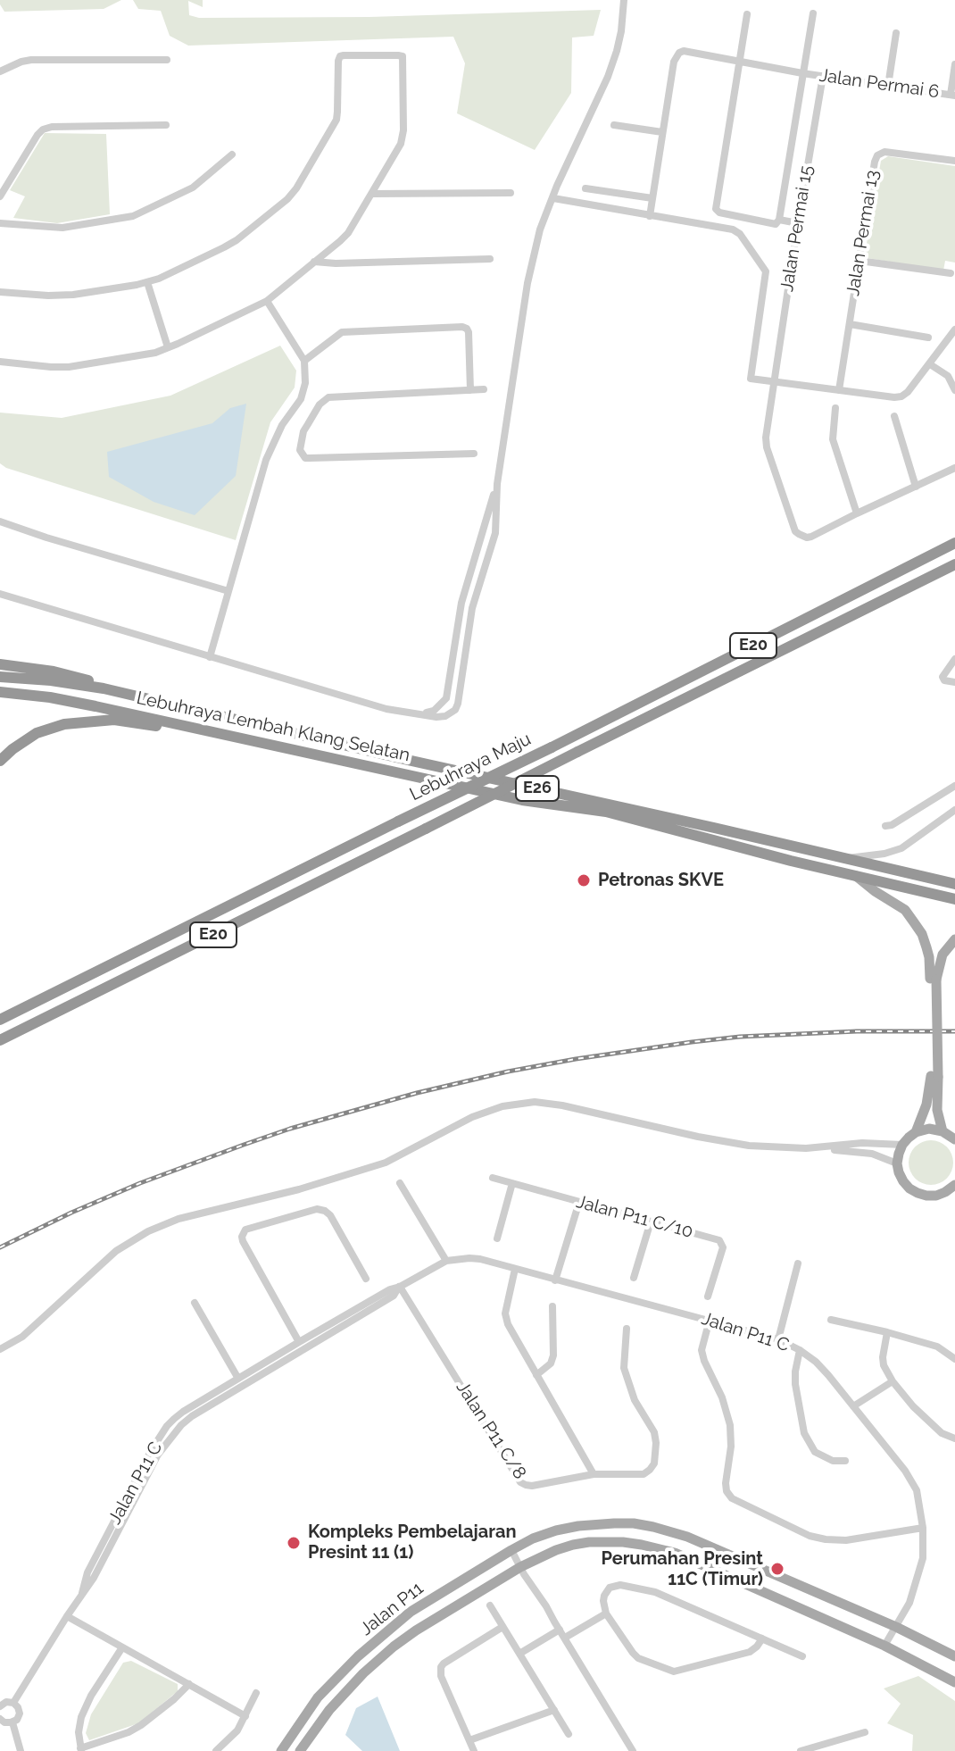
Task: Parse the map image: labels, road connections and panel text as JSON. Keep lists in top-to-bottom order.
{
  "streets": {
    "highway": [
      "E20",
      "Lebuhraya Lembah Klang Selatan",
      "Lebuhraya Maju",
      "E26"
    ],
    "main road": ["Jalan P11"],
    "street": [
      "Jalan Permai 6",
      "Jalan Permai 15",
      "Jalan Permai 13",
      "Jalan P11 C/10",
      "Jalan P11 C",
      "Jalan P11 C/8"
    ]
  },
  "crossings": [
    ["Jalan Permai 6", "Jalan Permai 15"],
    ["Jalan P11 C", "Jalan P11 C/8"],
    ["Jalan P11 C", "Jalan P11"]
  ],
  "places": ["Petronas SKVE", "Kompleks Pembelajaran Presint 11 (1)", "Perumahan Presint 11C (Timur)"]
}
